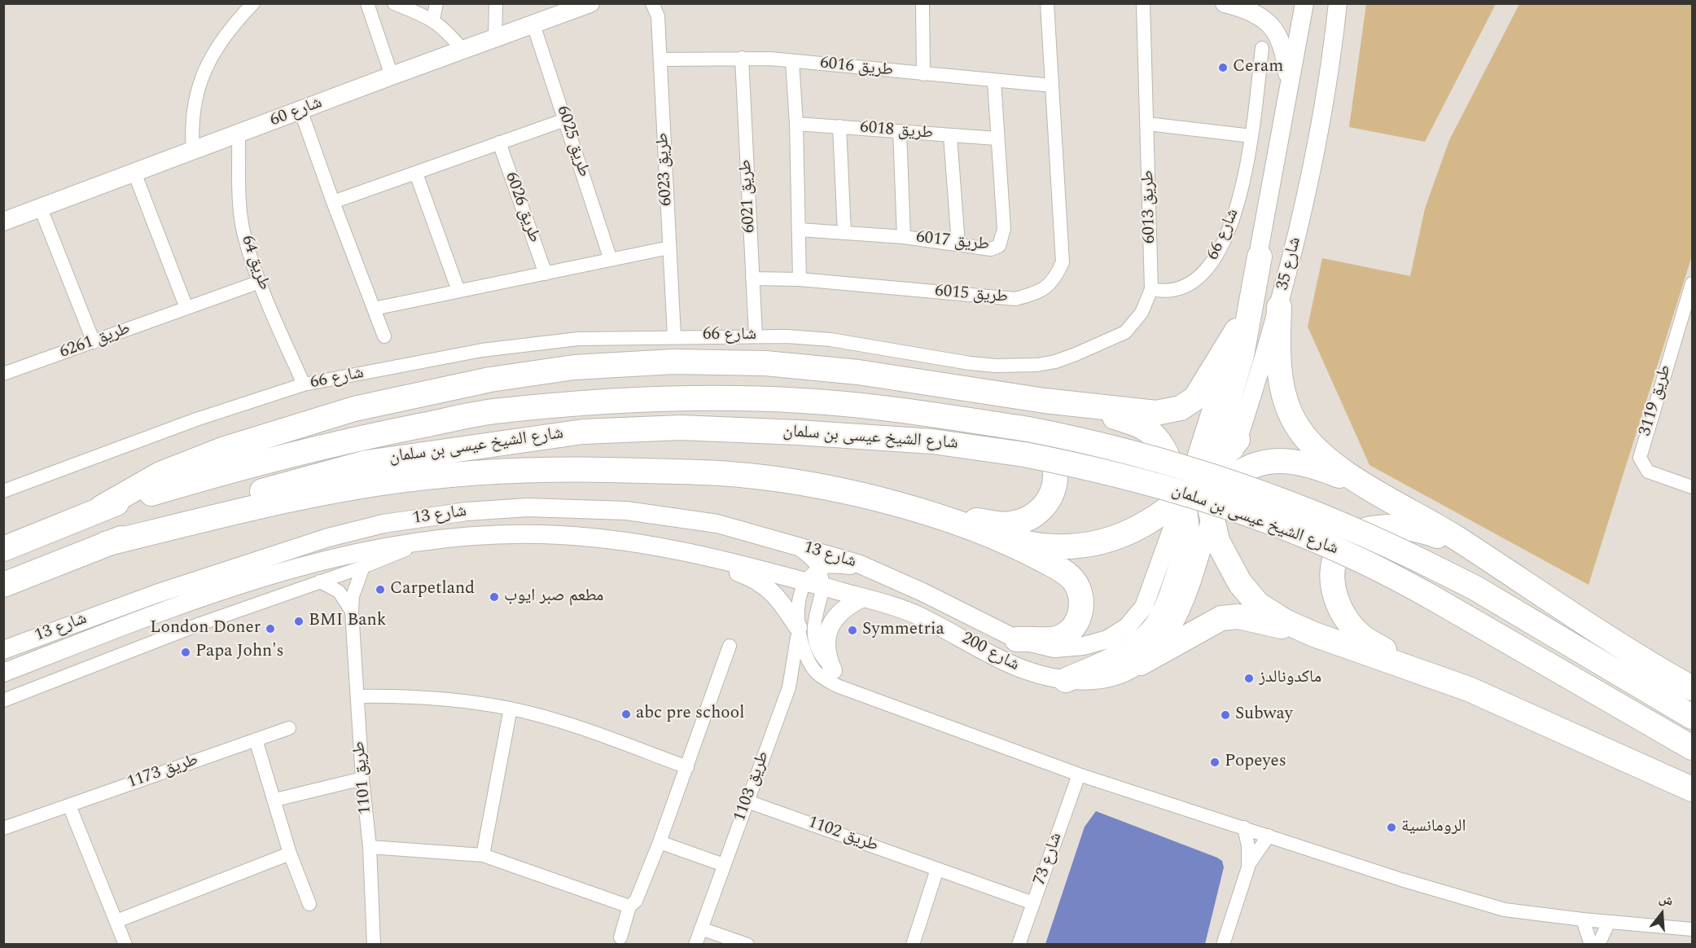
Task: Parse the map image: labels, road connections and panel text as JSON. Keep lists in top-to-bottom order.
{
  "streets": {
    "highway": ["شارع الشيخ عيسى بن سلمان"],
    "street": [
      "طريق 6016",
      "شارع 60",
      "طريق 6018",
      "طريق 6025",
      "طريق 6023",
      "طريق 6021",
      "طريق 6013",
      "طريق 6026",
      "شارع 66",
      "طريق 6017",
      "طريق 64",
      "شارع 35",
      "طريق 6015",
      "طريق 6261",
      "طريق 3119",
      "شارع 13",
      "شارع 200",
      "طريق 1173",
      "طريق 1101",
      "طريق 1103",
      "طريق 1102",
      "شارع 73"
    ]
  },
  "crossings": [
    ["طريق 6016", "طريق 6023"],
    ["طريق 6016", "طريق 6021"],
    ["طريق 6016", "طريق 6017"],
    ["طريق 6016", "طريق 6015"],
    ["شارع 60", "طريق 6025"],
    ["شارع 60", "طريق 64"],
    ["طريق 6018", "طريق 6017"],
    ["طريق 6023", "شارع 66"],
    ["طريق 6021", "شارع 66"],
    ["طريق 6021", "طريق 6015"],
    ["طريق 6013", "شارع 66"],
    ["شارع 66", "طريق 64"],
    ["طريق 64", "طريق 6261"],
    ["شارع 35", "شارع 200"],
    ["شارع 13", "شارع 200"],
    ["طريق 1103", "طريق 1102"],
    ["طريق 1102", "شارع 73"]
  ],
  "places": [
    "Ceram",
    "Carpetland",
    "مطعم صبر ايوب",
    "BMI Bank",
    "London Doner",
    "Symmetria",
    "Papa John's",
    "ماكدونالدز",
    "abc pre school",
    "Subway",
    "Popeyes",
    "الرومانسية"
  ],
  "north": "top"
}
